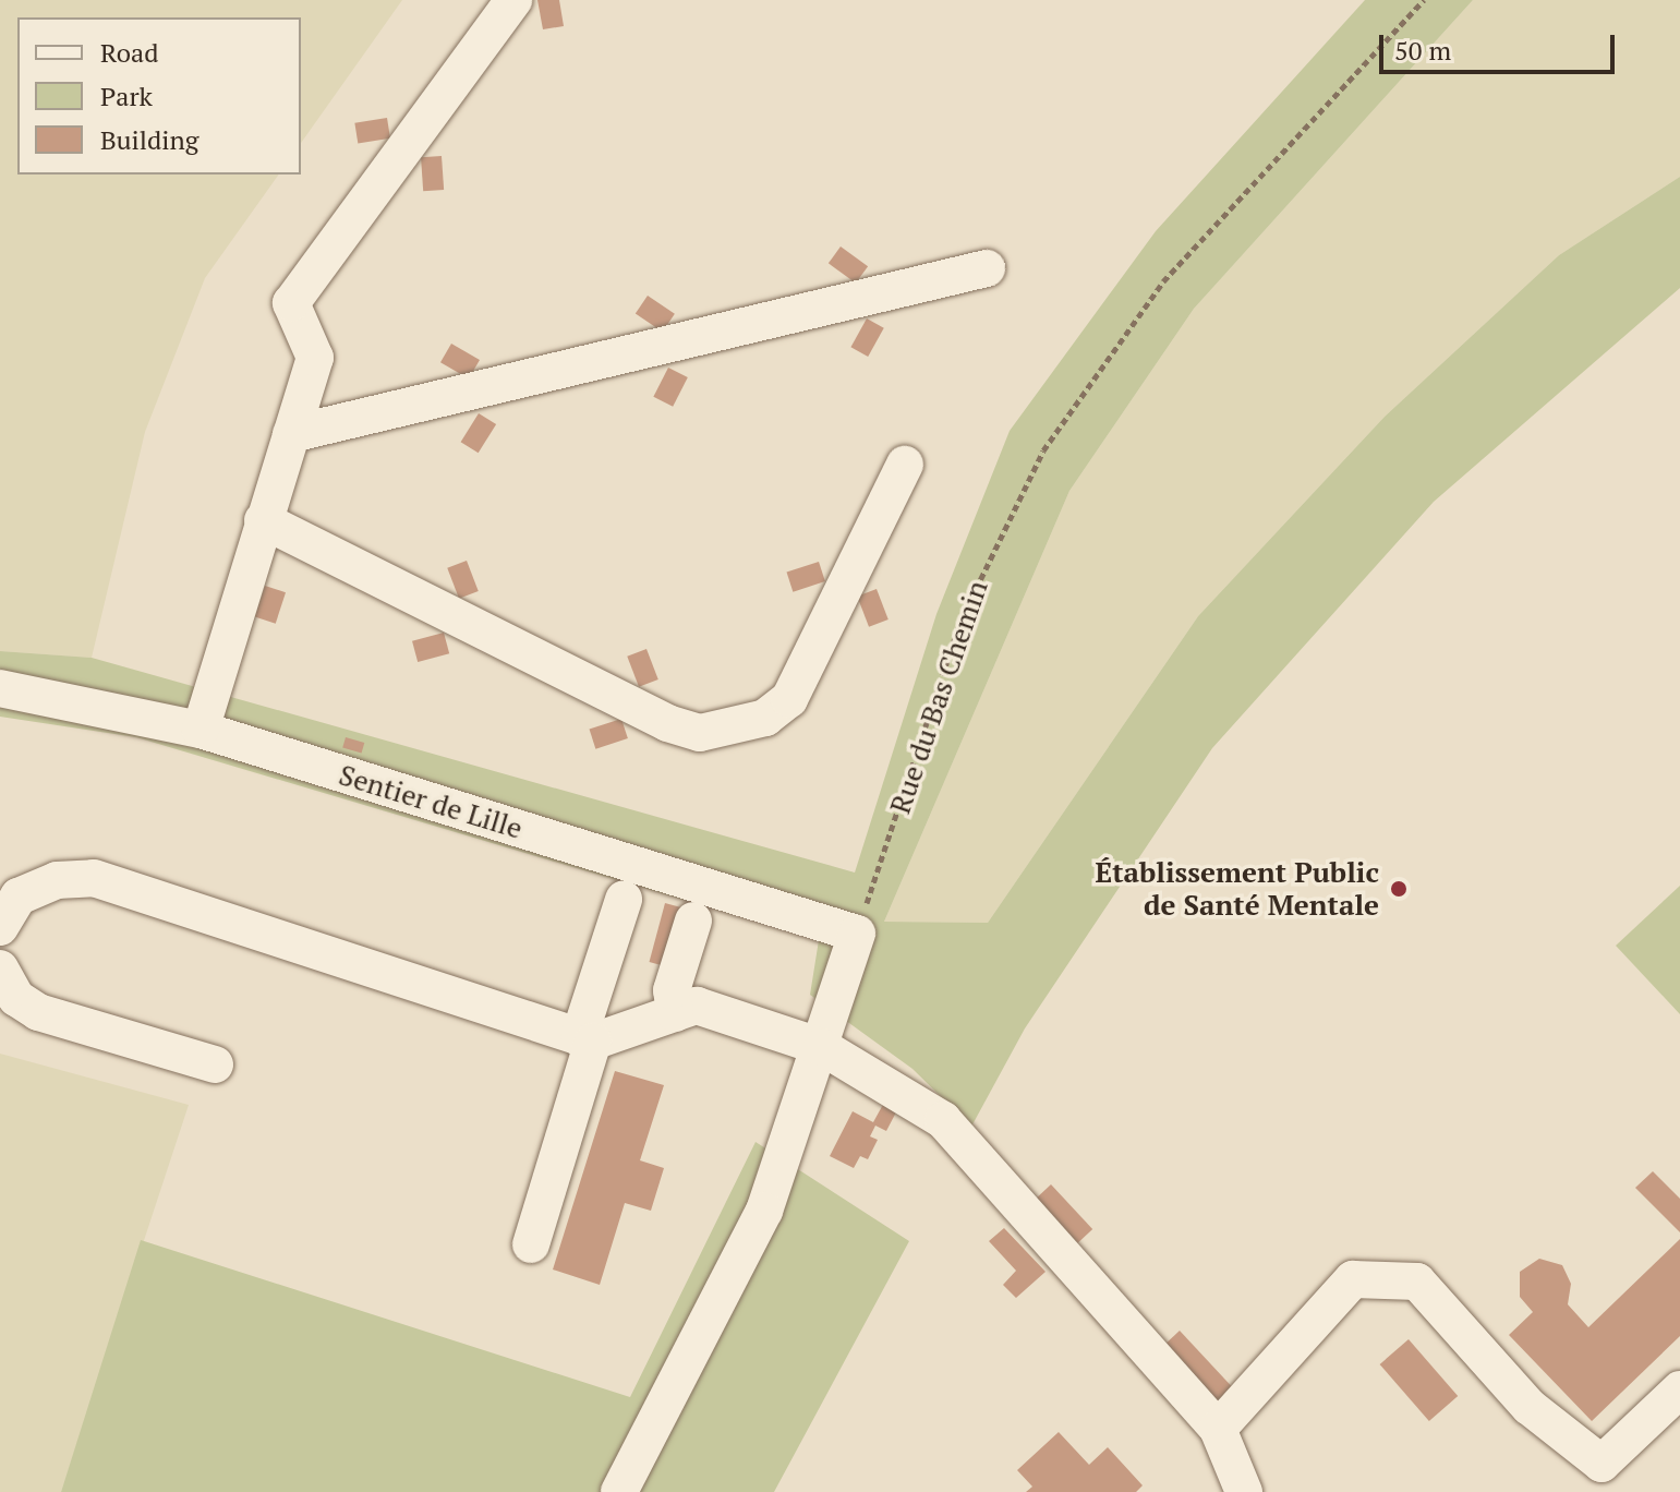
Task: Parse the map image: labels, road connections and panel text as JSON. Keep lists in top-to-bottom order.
{
  "streets": {
    "street": ["Sentier de Lille"],
    "path": ["Rue du Bas Chemin"]
  },
  "crossings": [
    ["Rue du Bas Chemin", "Sentier de Lille"]
  ],
  "places": ["Établissement Public de Santé Mentale"],
  "legend": ["Road", "Park", "Building"],
  "scale_bar": "50 m"
}
